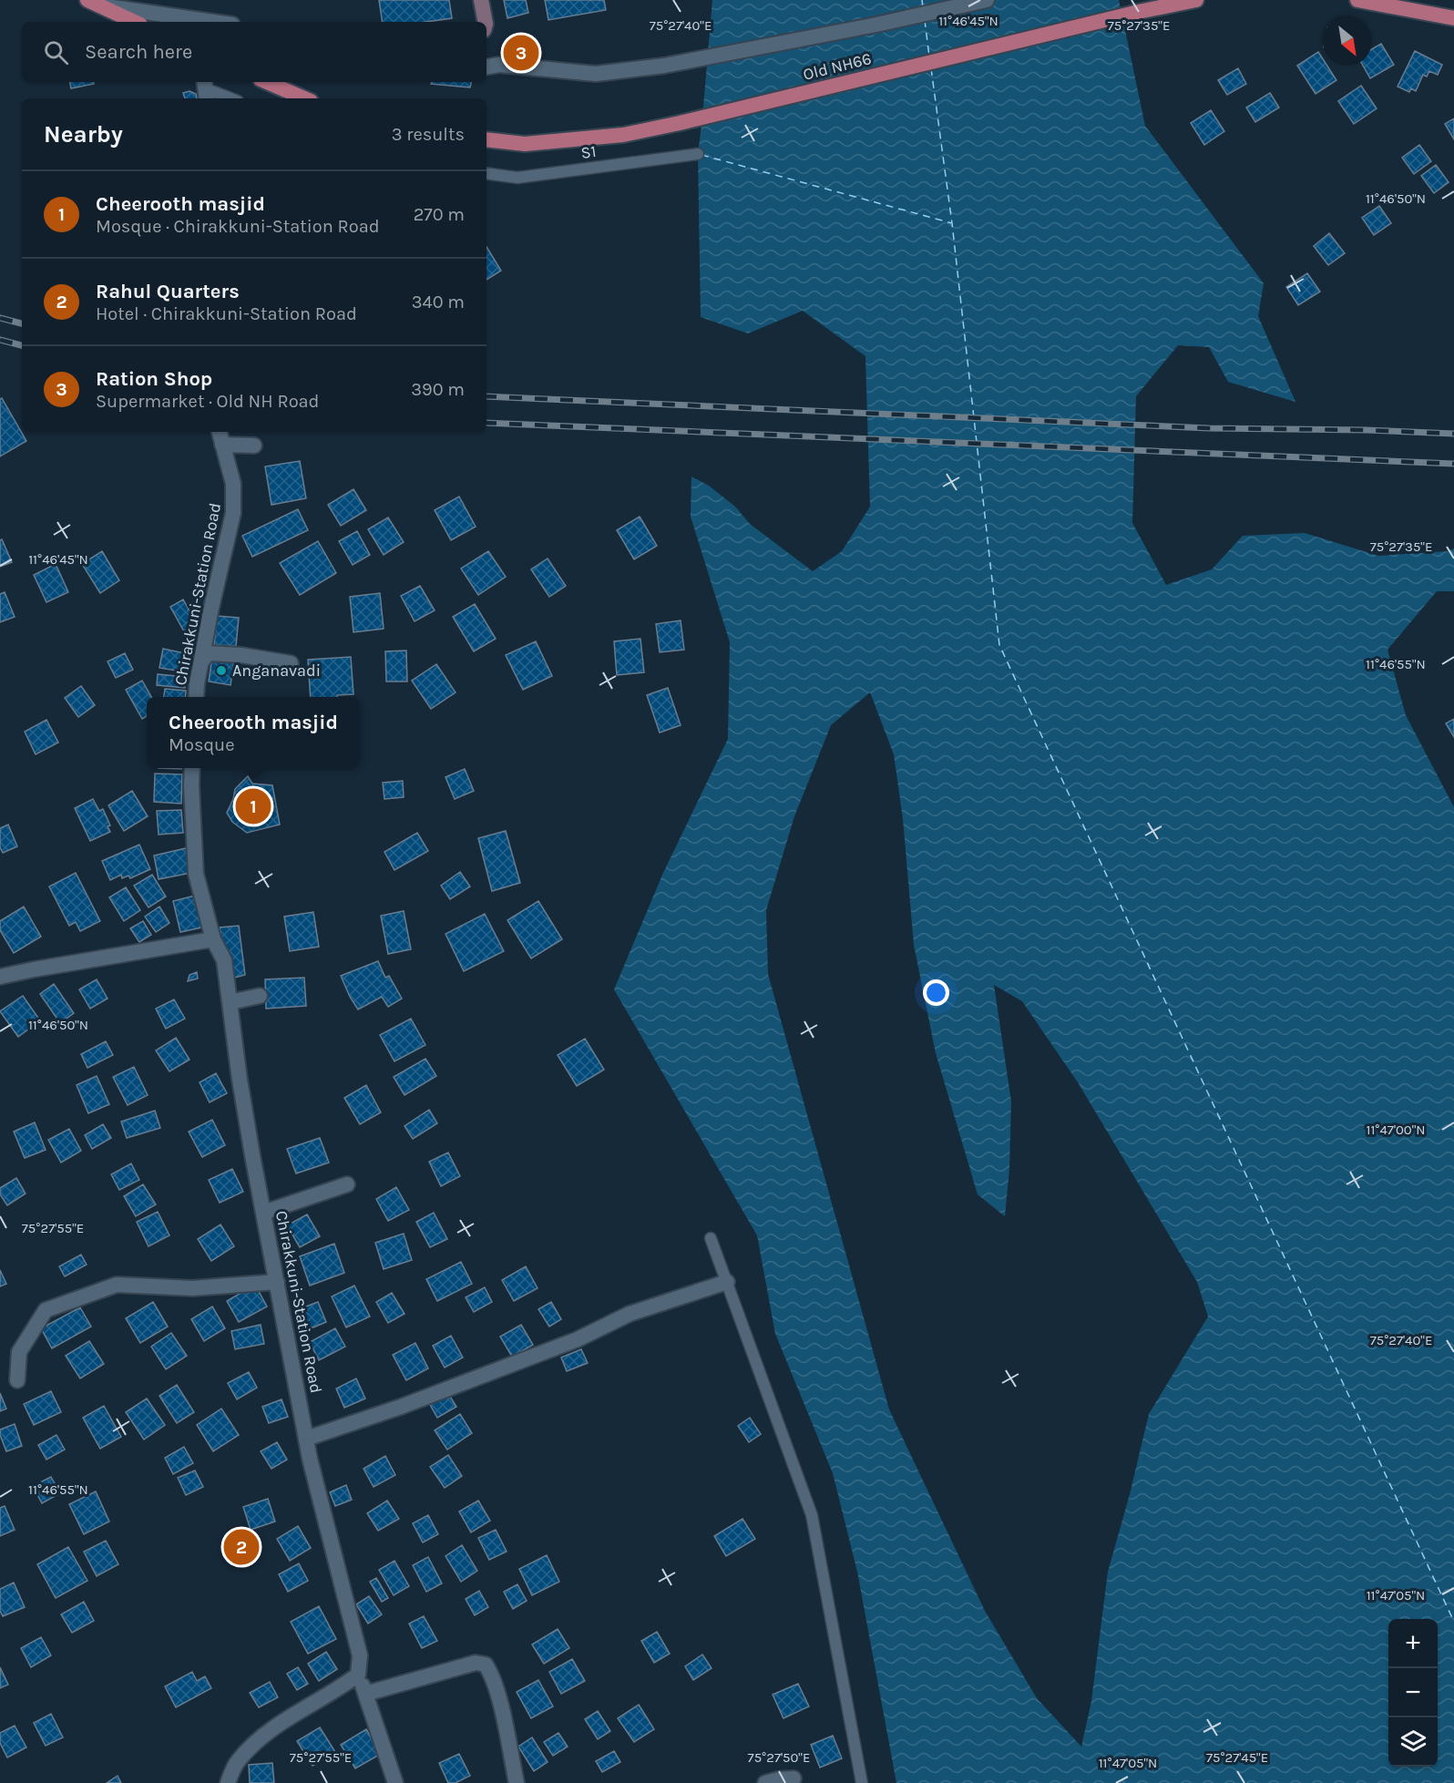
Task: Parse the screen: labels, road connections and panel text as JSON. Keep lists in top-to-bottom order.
{
  "streets": {
    "main road": ["Old NH66"],
    "street": ["Chirakkuni-Station Road"],
    "lane": ["S1"]
  },
  "places": ["Anganavadi"],
  "north": "bottom right",
  "page": {
    "search": "Search here",
    "pins": ["3", "1", "2"],
    "heading": ["Nearby", "3 results"],
    "list": [
      {
        "mark": "1",
        "name": "Cheerooth masjid",
        "note": "Mosque · Chirakkuni-Station Road",
        "value": "270 m"
      },
      {
        "mark": "2",
        "name": "Rahul Quarters",
        "note": "Hotel · Chirakkuni-Station Road",
        "value": "340 m"
      },
      {
        "mark": "3",
        "name": "Ration Shop",
        "note": "Supermarket · Old NH Road",
        "value": "390 m"
      }
    ],
    "popup": ["Cheerooth masjid", "Mosque"],
    "map_buttons": ["+", "−"]
  },
  "coordinates": [
    "11°46'45\"N",
    "75°27'40\"E",
    "75°27'35\"E",
    "11°46'50\"N",
    "11°46'55\"N",
    "11°47'00\"N",
    "75°27'55\"E",
    "11°47'05\"N",
    "75°27'50\"E",
    "75°27'45\"E"
  ]
}
